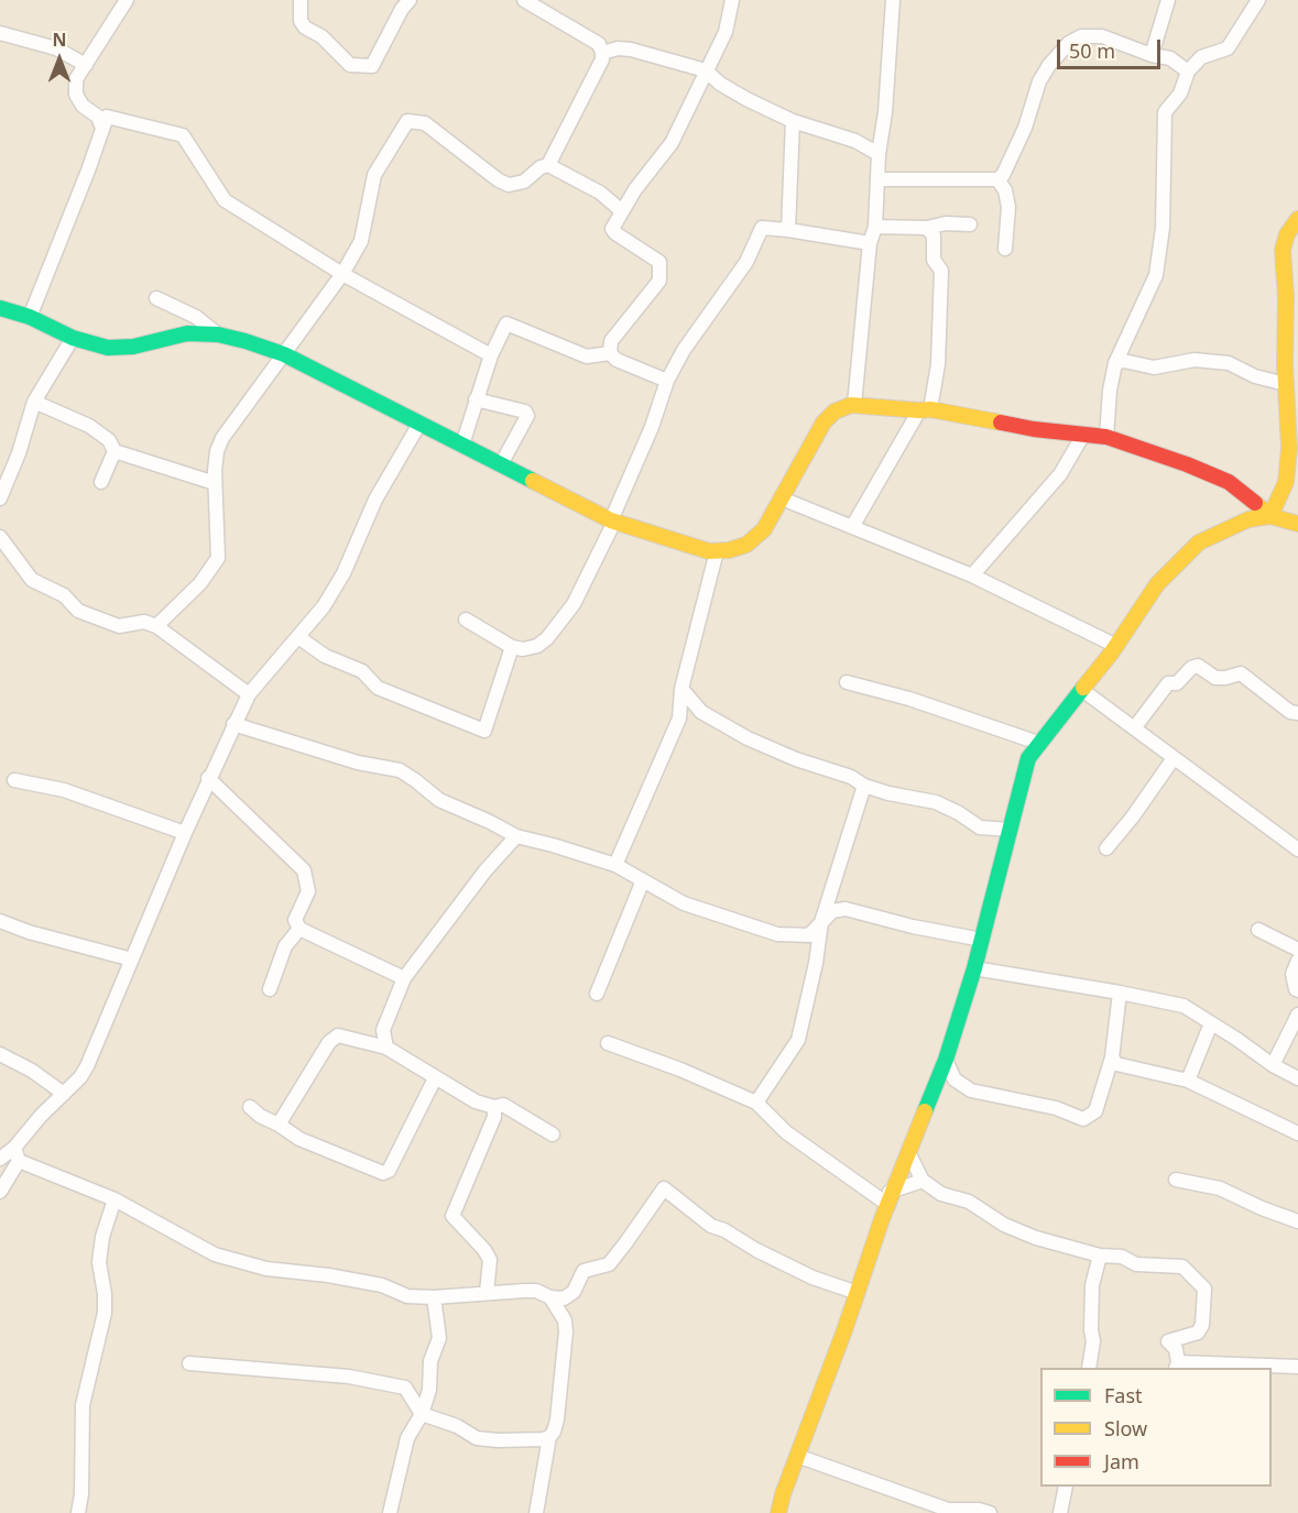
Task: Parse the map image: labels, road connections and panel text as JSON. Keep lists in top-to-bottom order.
{
  "legend": ["Fast", "Slow", "Jam"],
  "scale_bar": "50 m",
  "north": "top"
}
